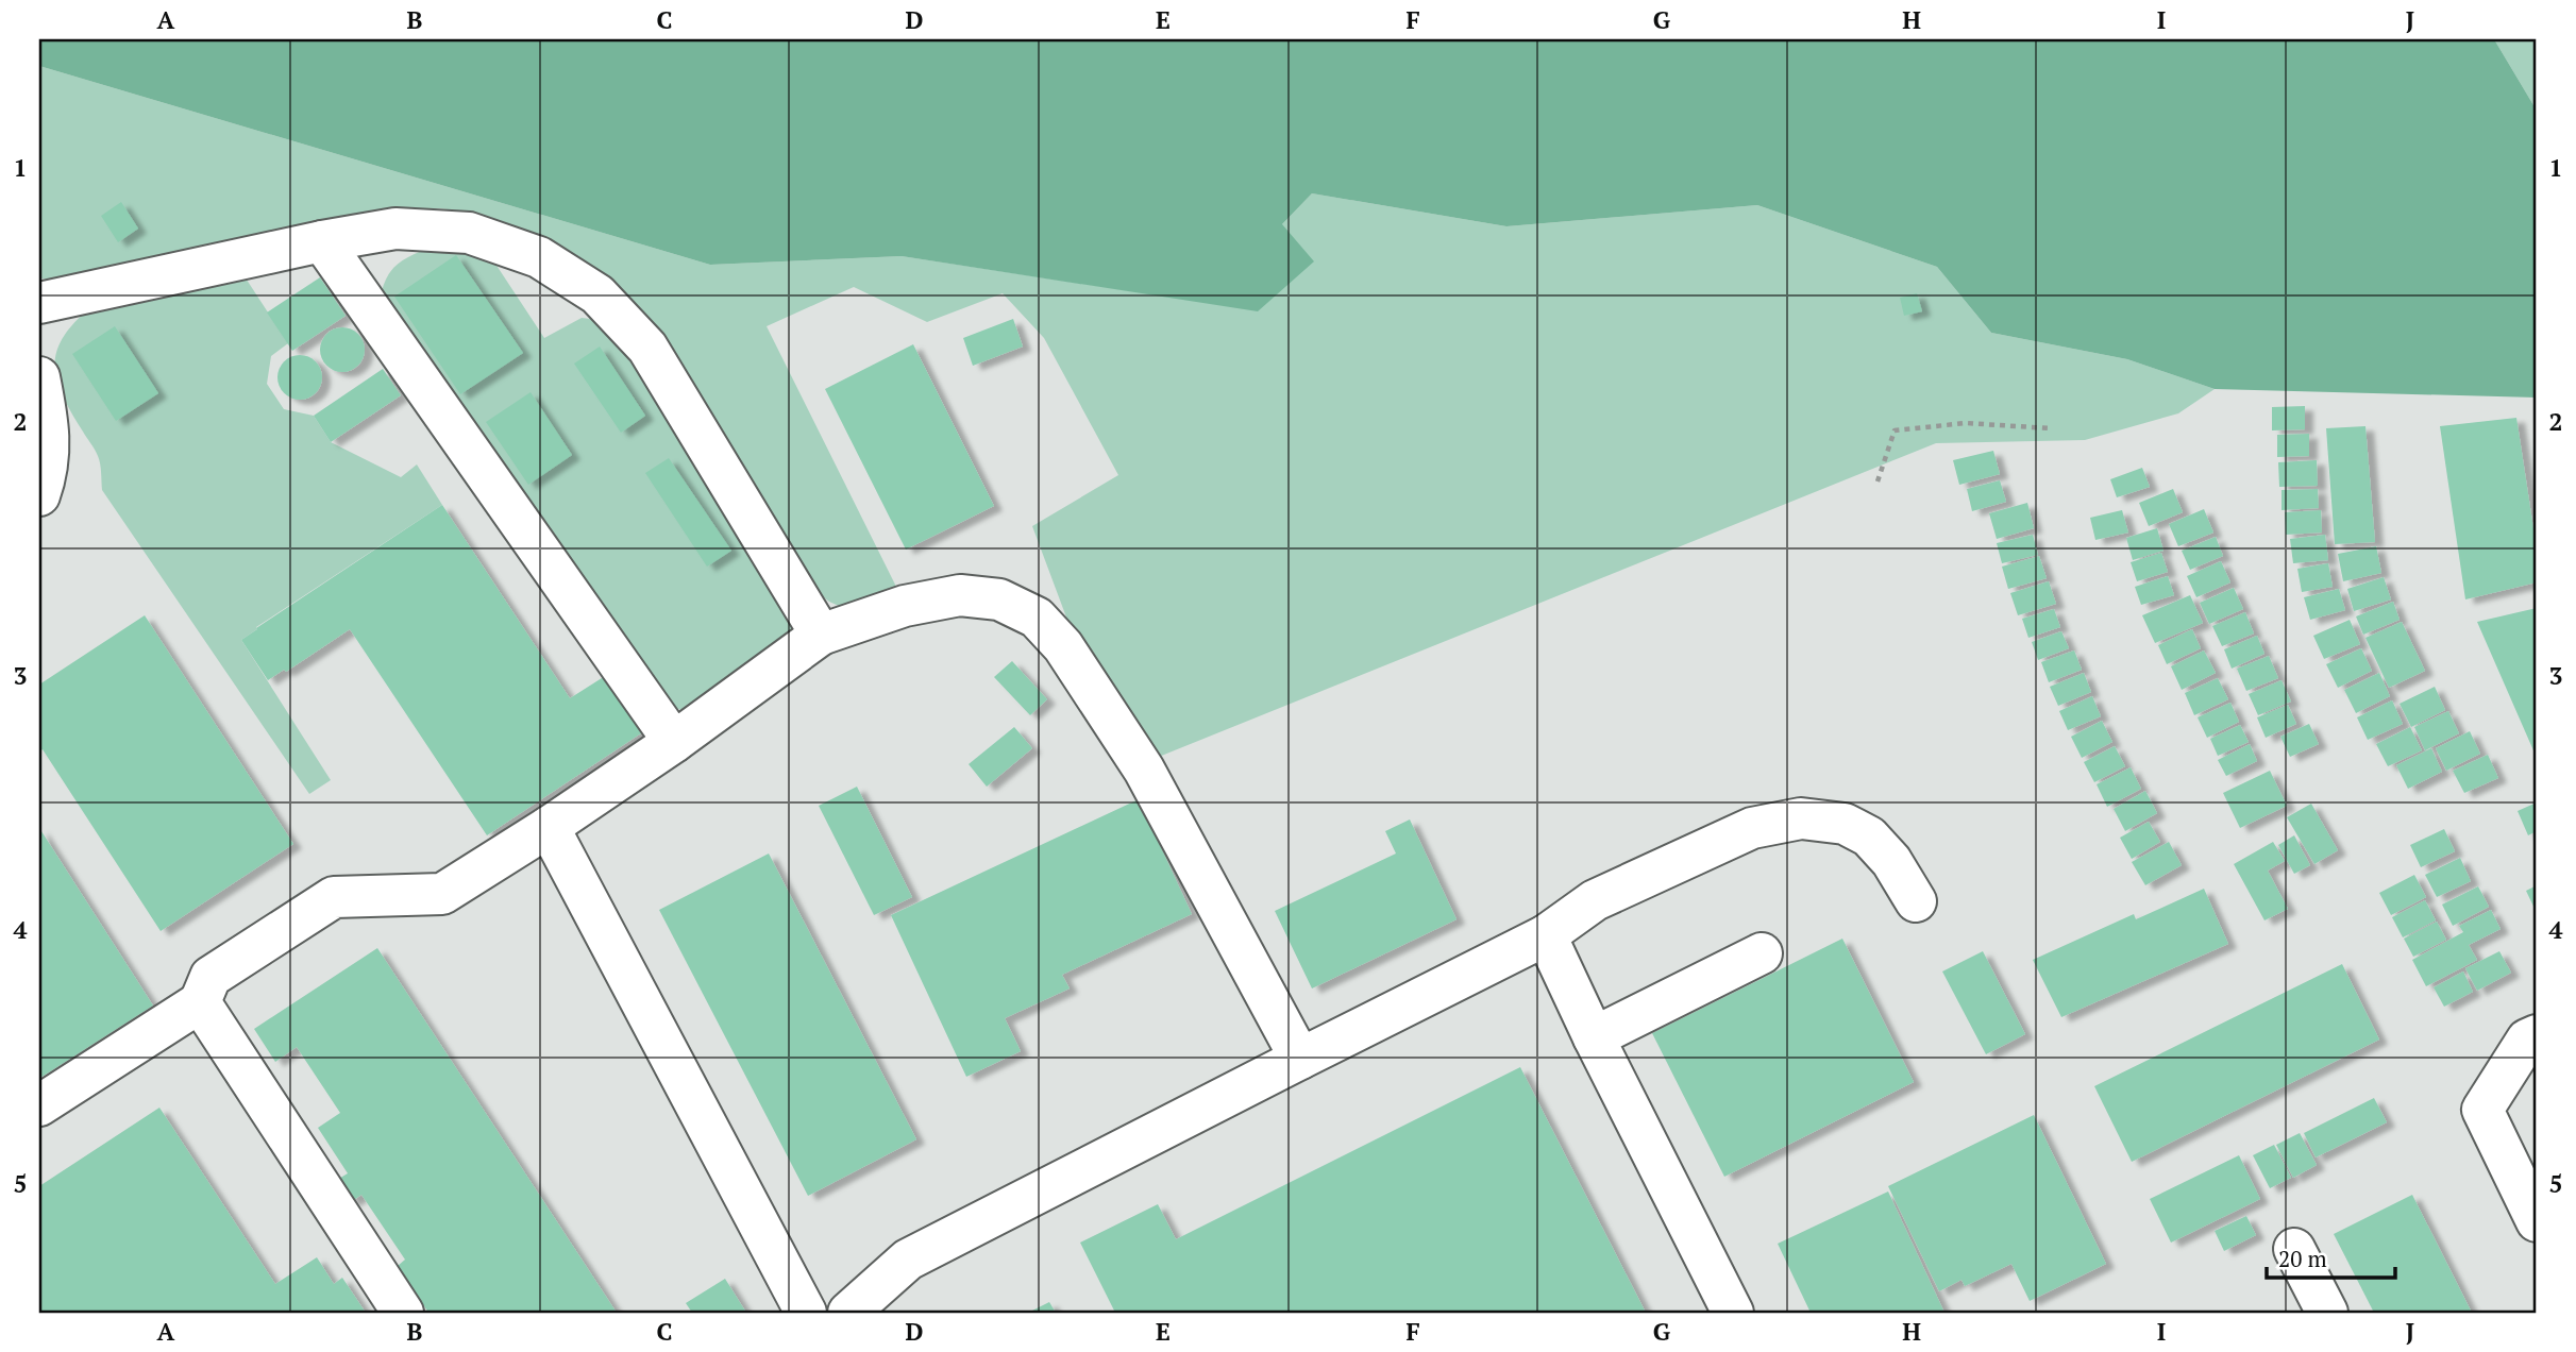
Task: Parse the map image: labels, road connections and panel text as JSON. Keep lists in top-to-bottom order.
{
  "scale_bar": "20 m",
  "grid": {
    "columns": [
      "A",
      "B",
      "C",
      "D",
      "E",
      "F",
      "G",
      "H",
      "I",
      "J"
    ],
    "rows": [
      "1",
      "2",
      "3",
      "4",
      "5"
    ]
  }
}
